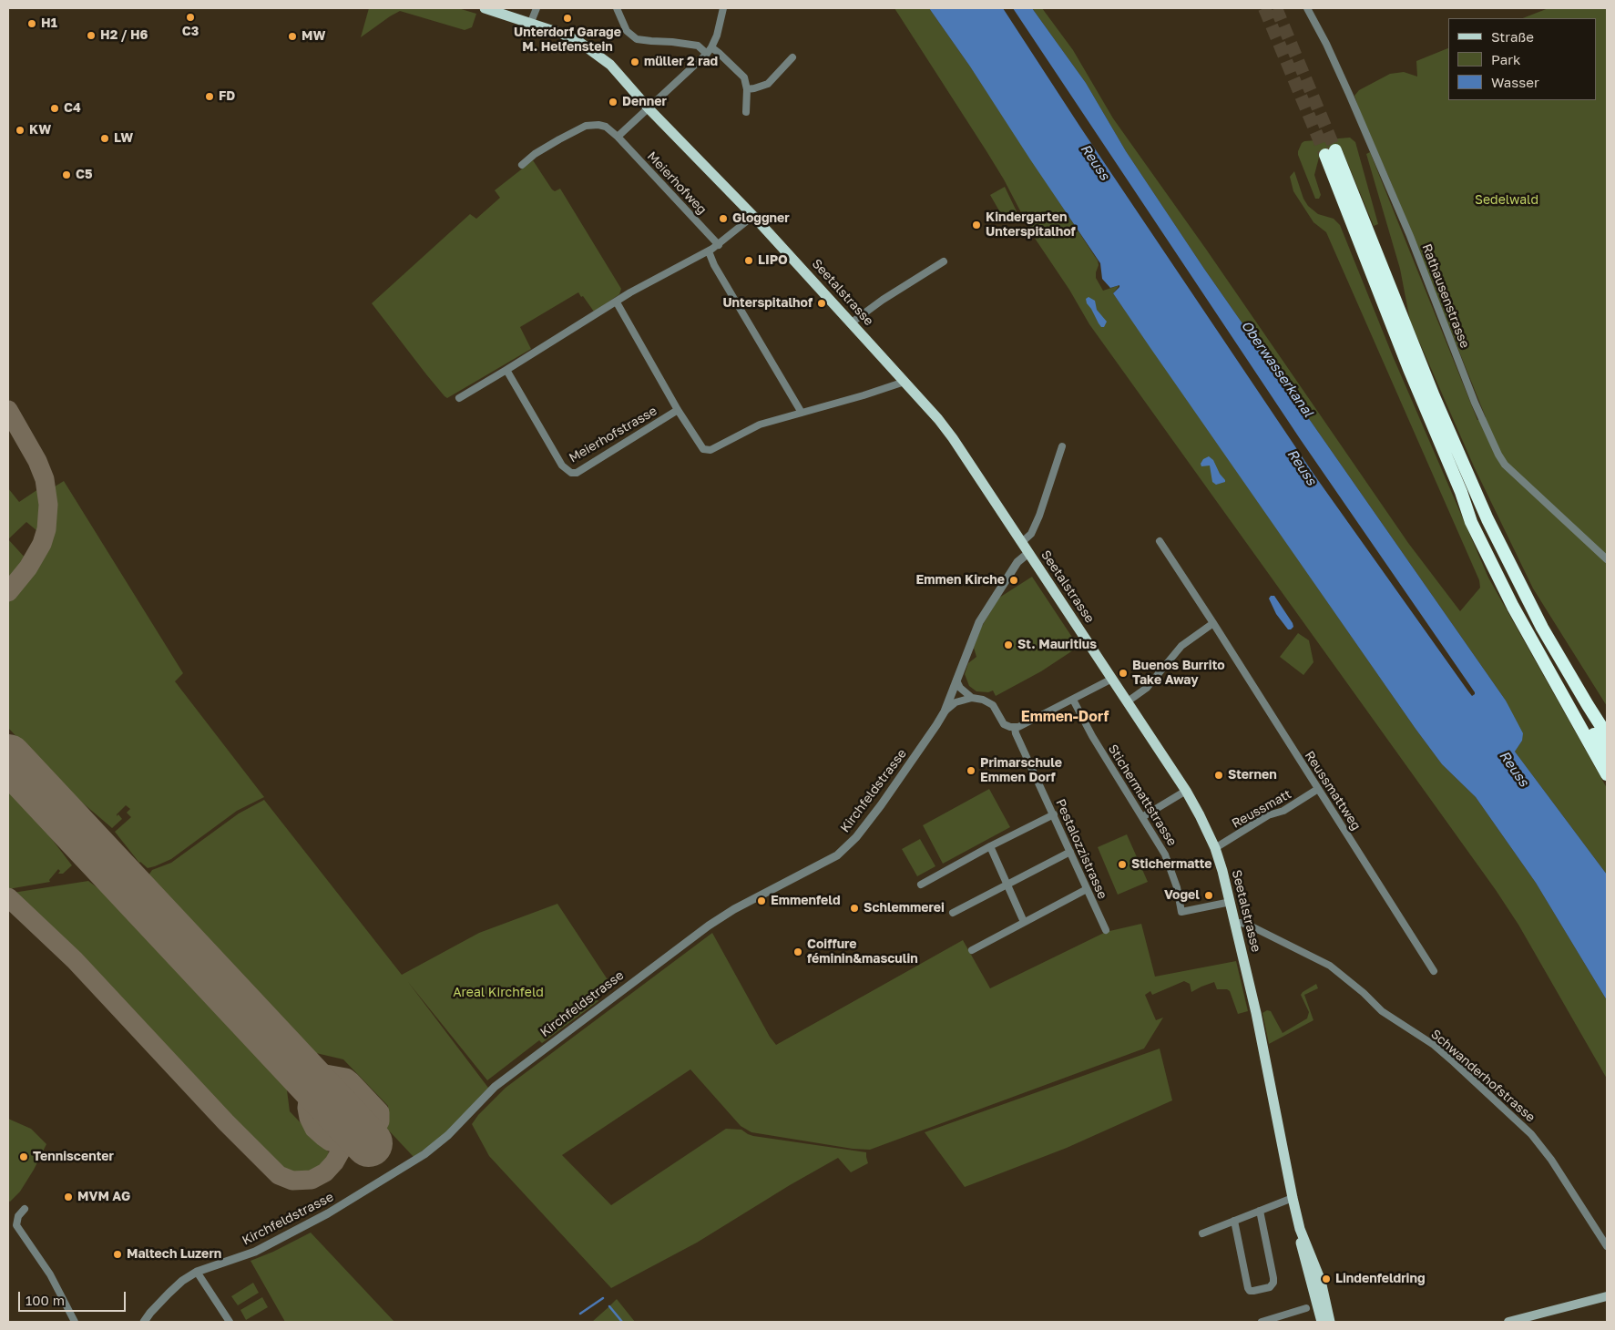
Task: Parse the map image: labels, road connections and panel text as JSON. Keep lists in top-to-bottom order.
{
  "streets": {
    "main road": ["Seetalstrasse"],
    "street": [
      "Meierhofweg",
      "Rathausenstrasse",
      "Meierhofstrasse",
      "Kirchfeldstrasse",
      "Reussmattweg",
      "Stichermattstrasse",
      "Reussmatt",
      "Pestalozzistrasse",
      "Schwanderhofstrasse"
    ]
  },
  "crossings": [
    ["Seetalstrasse", "Kirchfeldstrasse"],
    ["Seetalstrasse", "Stichermattstrasse"],
    ["Seetalstrasse", "Reussmatt"],
    ["Seetalstrasse", "Schwanderhofstrasse"],
    ["Reussmattweg", "Reussmatt"]
  ],
  "districts": ["Emmen-Dorf"],
  "water": ["Reuss", "Oberwasserkanal"],
  "parks": ["Sedelwald", "Areal Kirchfeld"],
  "places": [
    "C3",
    "Unterdorf Garage M. Helfenstein",
    "H1",
    "H2 / H6",
    "MW",
    "müller 2 rad",
    "FD",
    "Denner",
    "C4",
    "KW",
    "LW",
    "C5",
    "Gloggner",
    "Kindergarten Unterspitalhof",
    "LIPO",
    "Unterspitalhof",
    "Emmen Kirche",
    "St. Mauritius",
    "Buenos Burrito Take Away",
    "Primarschule Emmen Dorf",
    "Sternen",
    "Stichermatte",
    "Vogel",
    "Emmenfeld",
    "Schlemmerei",
    "Coiffure féminin&masculin",
    "Tenniscenter",
    "MVM AG",
    "Maltech Luzern",
    "Lindenfeldring"
  ],
  "legend": ["Straße", "Park", "Wasser"],
  "scale_bar": "100 m"
}
